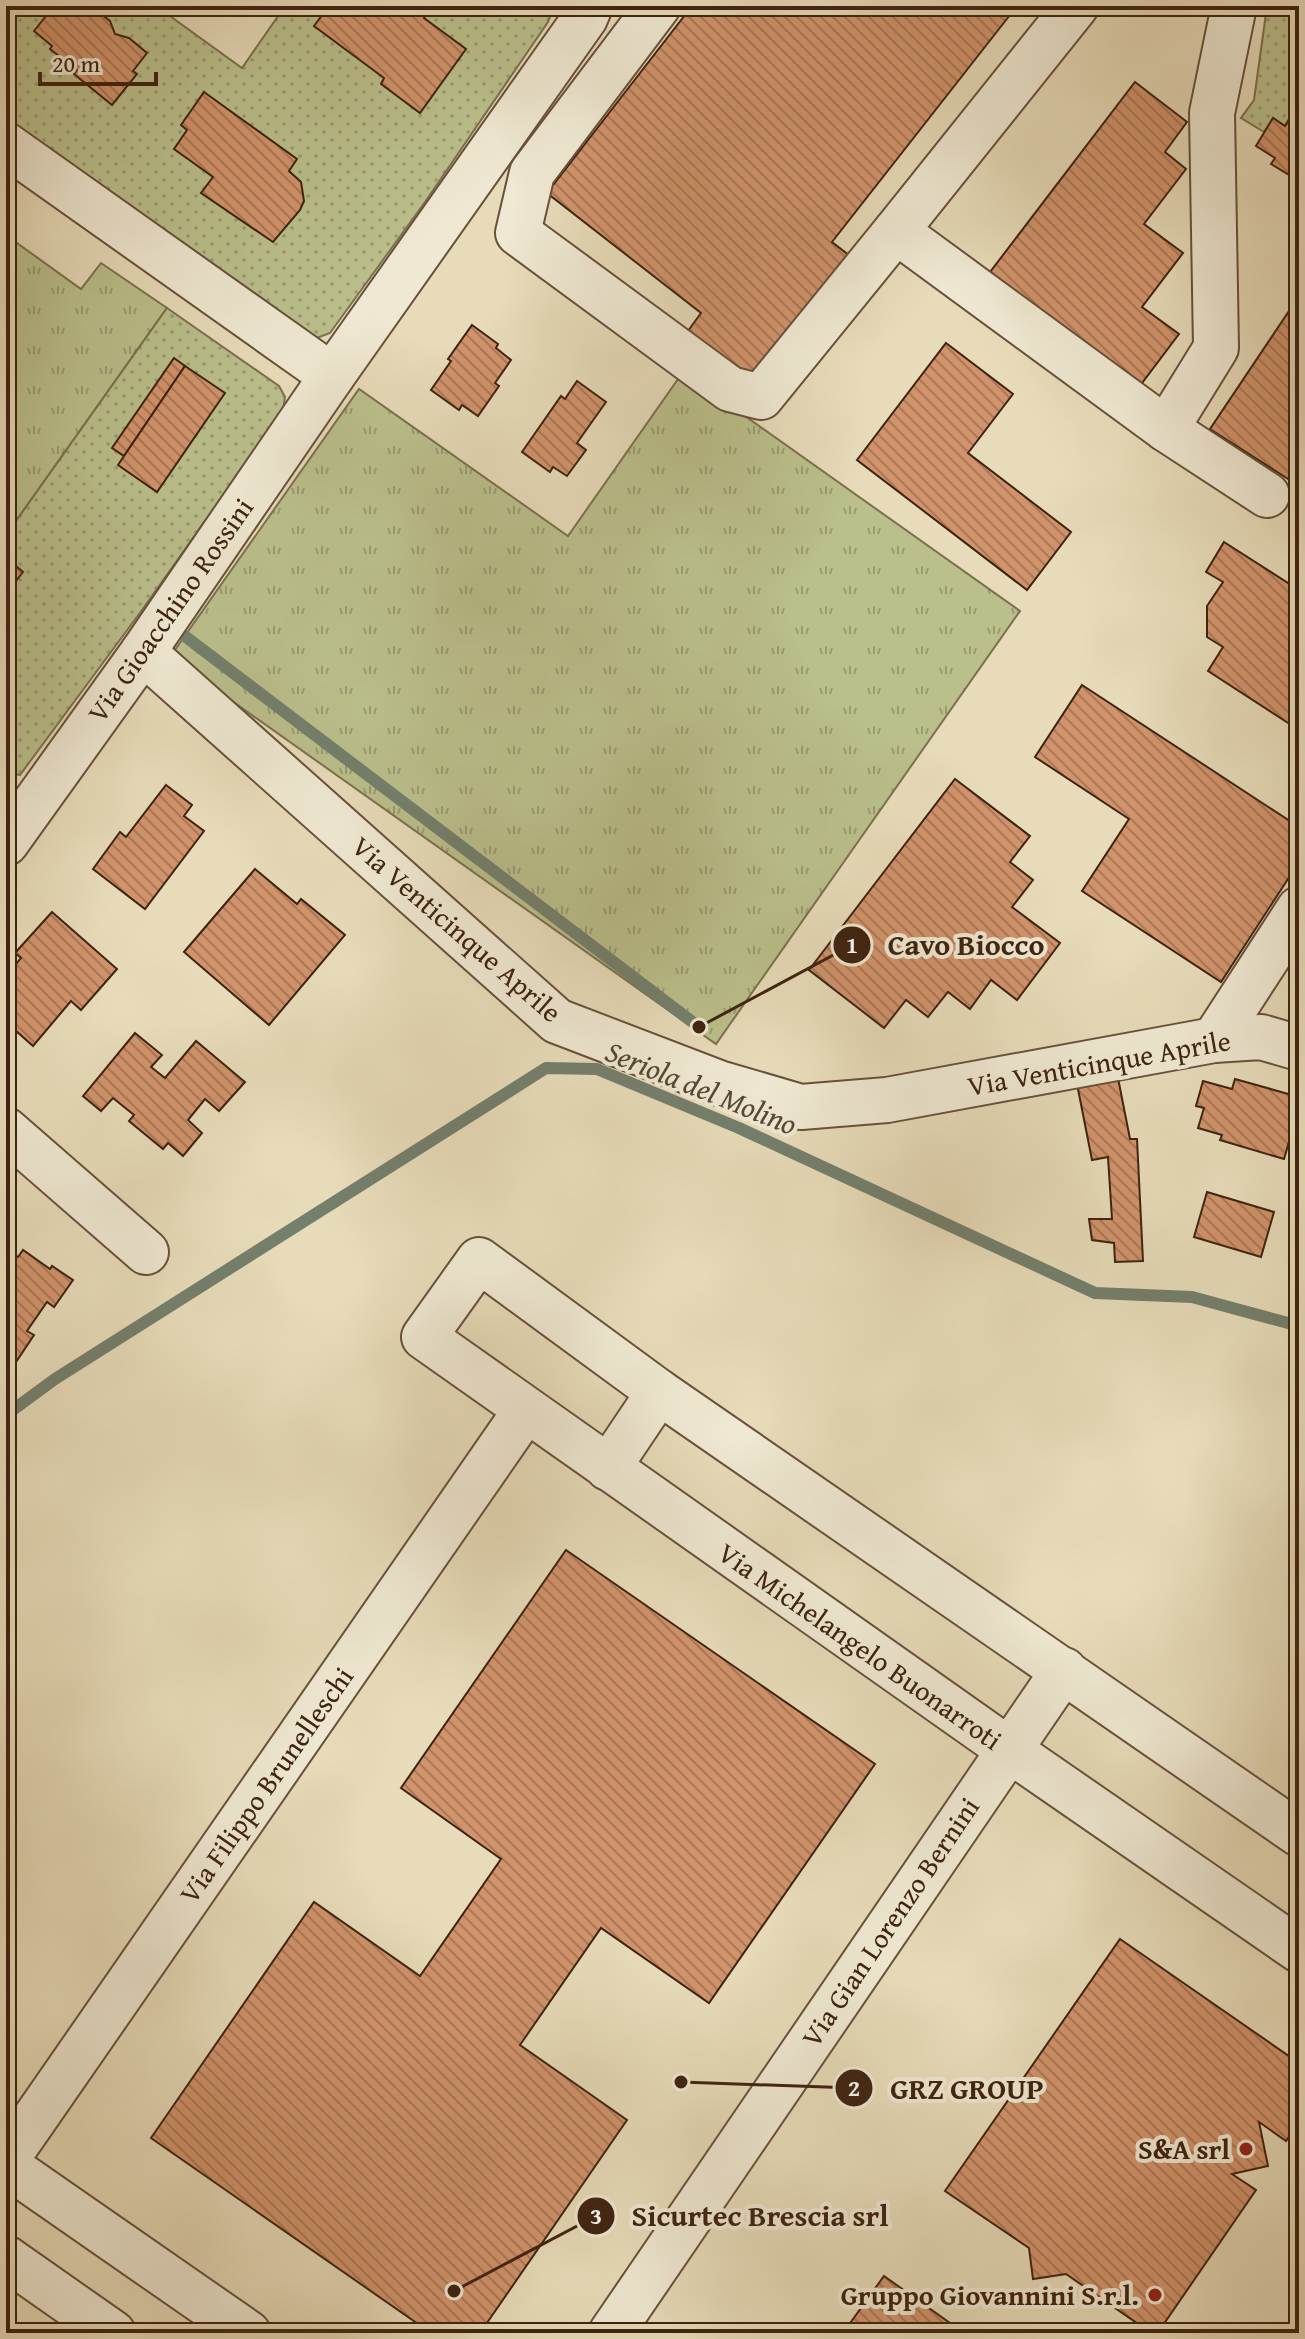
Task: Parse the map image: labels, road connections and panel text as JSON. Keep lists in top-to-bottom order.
{
  "streets": {
    "street": [
      "Via Gioacchino Rossini",
      "Via Venticinque Aprile",
      "Via Michelangelo Buonarroti",
      "Via Filippo Brunelleschi",
      "Via Gian Lorenzo Bernini"
    ]
  },
  "crossings": [
    ["Via Gioacchino Rossini", "Via Venticinque Aprile"],
    ["Via Michelangelo Buonarroti", "Via Filippo Brunelleschi"],
    ["Via Michelangelo Buonarroti", "Via Gian Lorenzo Bernini"]
  ],
  "water": ["Seriola del Molino"],
  "places": [
    "Cavo Biocco",
    "GRZ GROUP",
    "S&A srl",
    "Sicurtec Brescia srl",
    "Gruppo Giovannini S.r.l."
  ],
  "scale_bar": "20 m"
}
